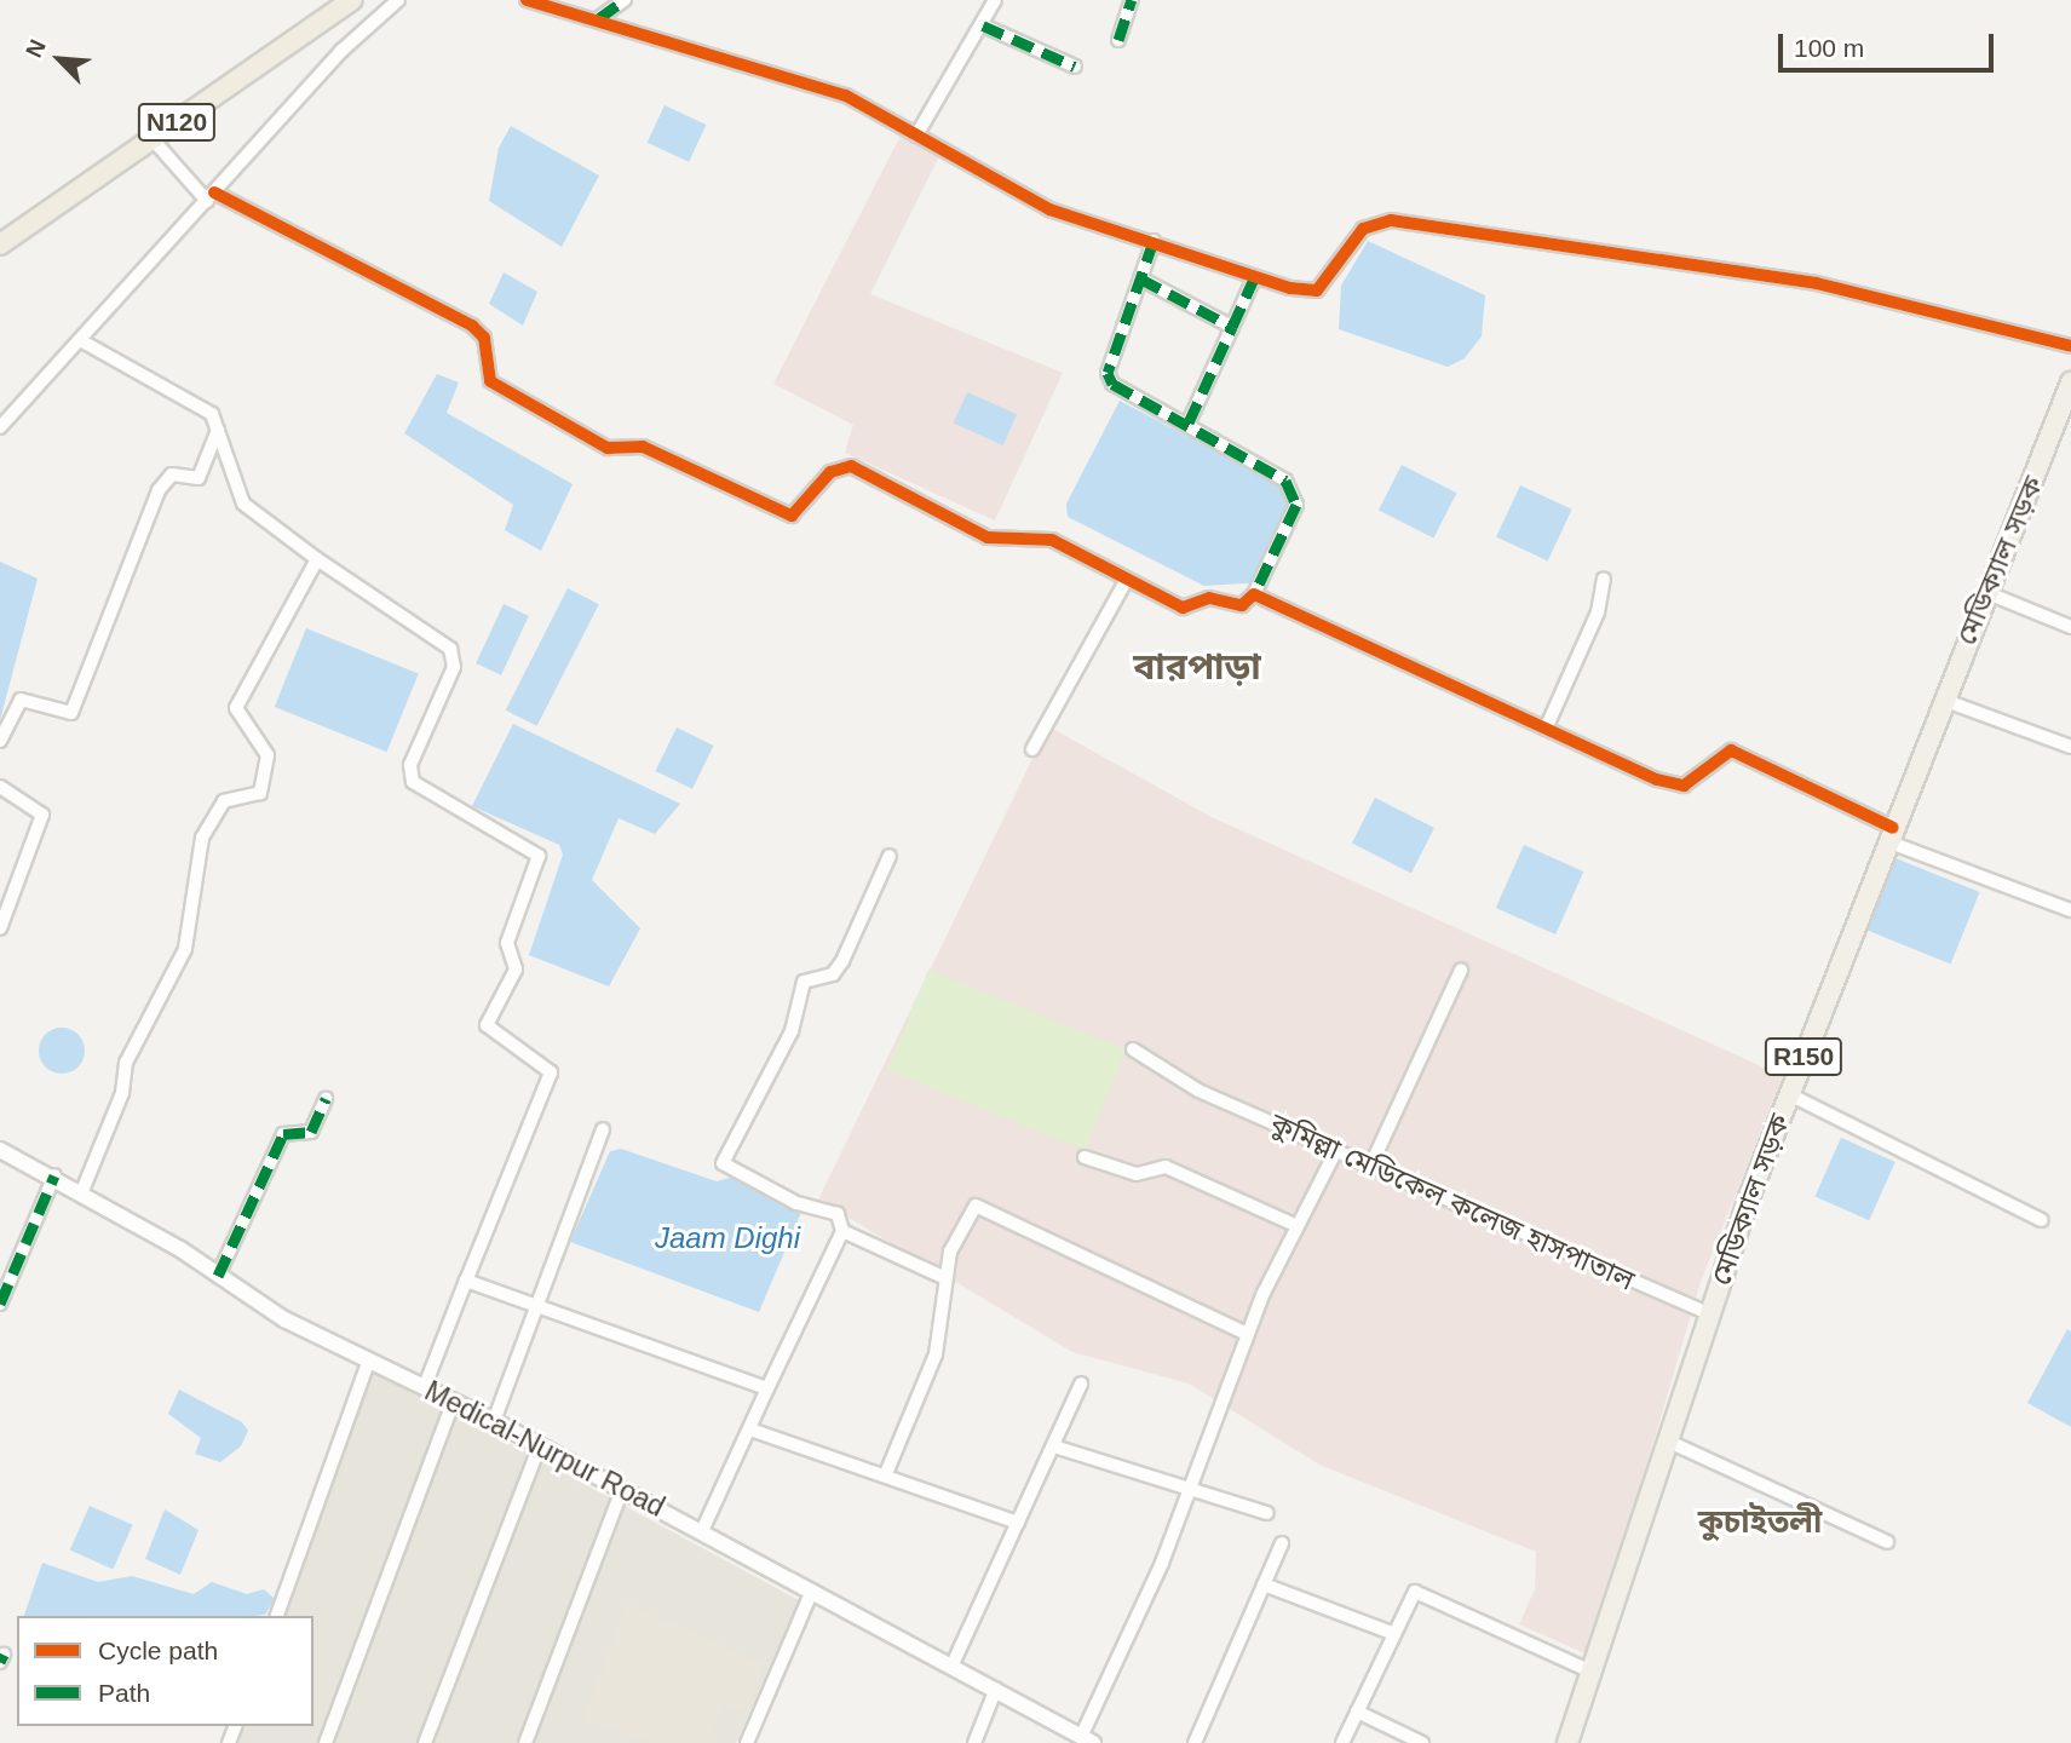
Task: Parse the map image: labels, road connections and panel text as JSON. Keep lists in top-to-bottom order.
{
  "streets": {
    "highway": ["N120"],
    "main road": ["মেডিক্যাল সড়ক", "R150"],
    "street": ["কুমিল্লা মেডিকেল কলেজ হাসপাতাল", "Medical-Nurpur Road"]
  },
  "crossings": [
    ["মেডিক্যাল সড়ক", "কুমিল্লা মেডিকেল কলেজ হাসপাতাল"]
  ],
  "districts": ["বারপাড়া", "কুচাইতলী"],
  "water": ["Jaam Dighi"],
  "legend": ["Cycle path", "Path"],
  "scale_bar": "100 m",
  "north": "top left"
}
